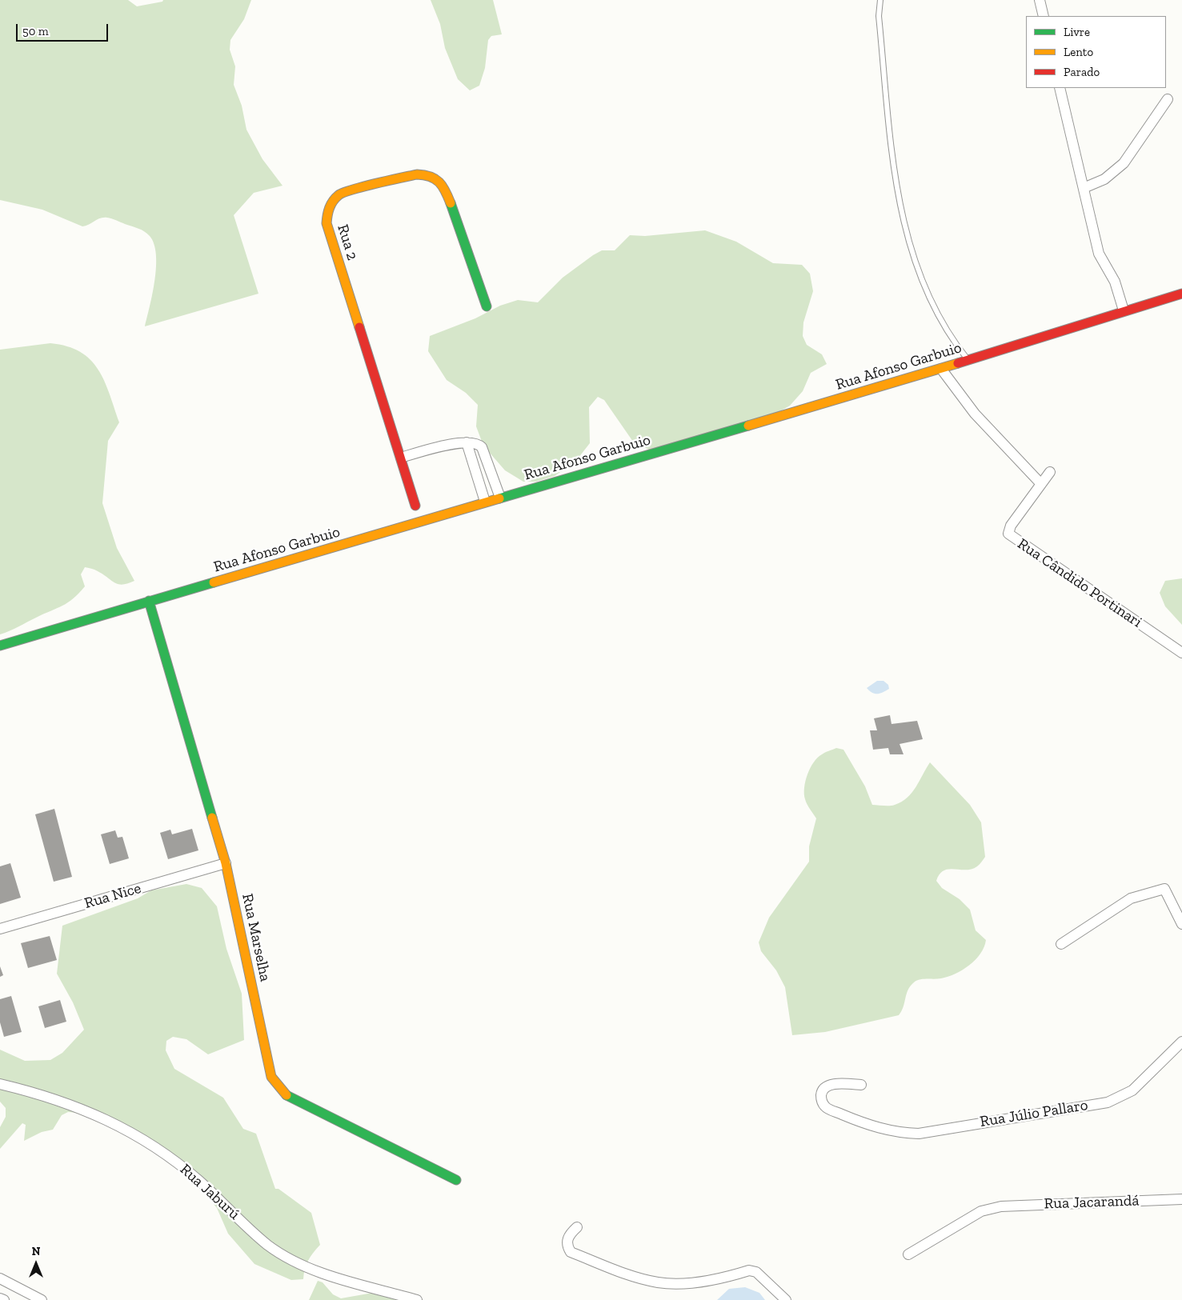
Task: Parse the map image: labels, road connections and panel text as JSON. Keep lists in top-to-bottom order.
{
  "streets": {
    "street": [
      "Rua 2",
      "Rua Afonso Garbuio",
      "Rua Cândido Portinari",
      "Rua Nice",
      "Rua Marselha",
      "Rua Júlio Pallaro",
      "Rua Jaburú",
      "Rua Jacarandá"
    ]
  },
  "crossings": [
    ["Rua Afonso Garbuio", "Rua Marselha"],
    ["Rua Nice", "Rua Marselha"]
  ],
  "legend": ["Livre", "Lento", "Parado"],
  "scale_bar": "50 m",
  "north": "top"
}
